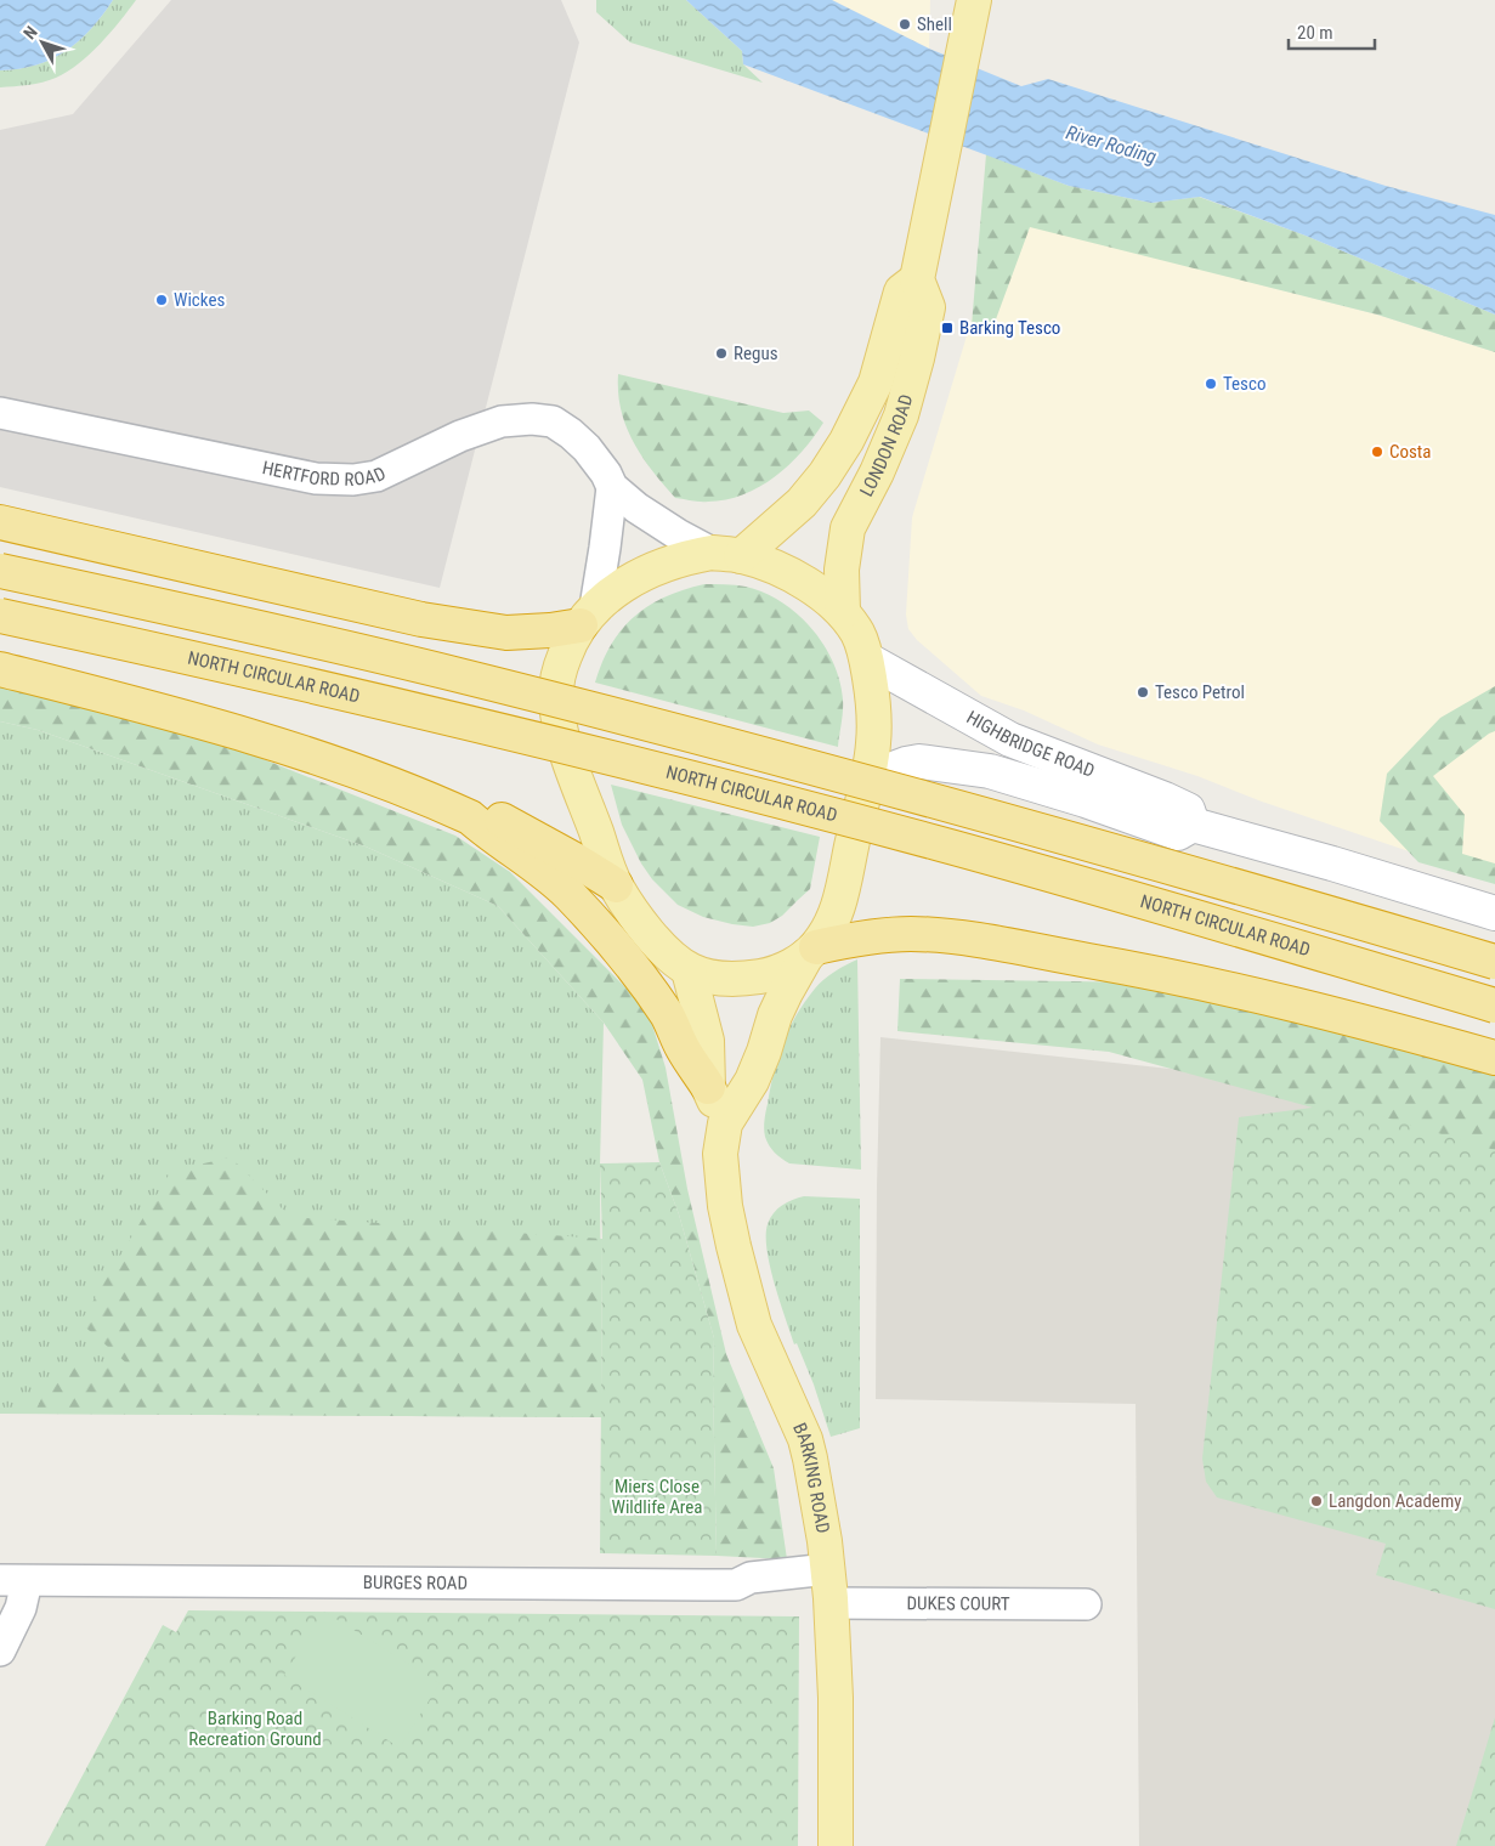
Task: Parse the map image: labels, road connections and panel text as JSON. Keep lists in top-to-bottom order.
{
  "streets": {
    "highway": ["NORTH CIRCULAR ROAD"],
    "main road": ["LONDON ROAD", "BARKING ROAD"],
    "street": [
      "HERTFORD ROAD",
      "HIGHBRIDGE ROAD",
      "BURGES ROAD",
      "DUKES COURT"
    ]
  },
  "crossings": [
    ["LONDON ROAD", "HERTFORD ROAD"],
    ["LONDON ROAD", "BARKING ROAD"],
    ["HIGHBRIDGE ROAD", "BARKING ROAD"],
    ["BARKING ROAD", "BURGES ROAD"],
    ["BARKING ROAD", "DUKES COURT"]
  ],
  "water": ["River Roding"],
  "parks": ["Miers Close Wildlife Area", "Barking Road Recreation Ground"],
  "places": {
    "other": [
      "Shell",
      "Wickes",
      "Regus",
      "Tesco",
      "Costa",
      "Tesco Petrol",
      "Langdon Academy"
    ],
    "transit": ["Barking Tesco"]
  },
  "scale_bar": "20 m",
  "north": "top left"
}
